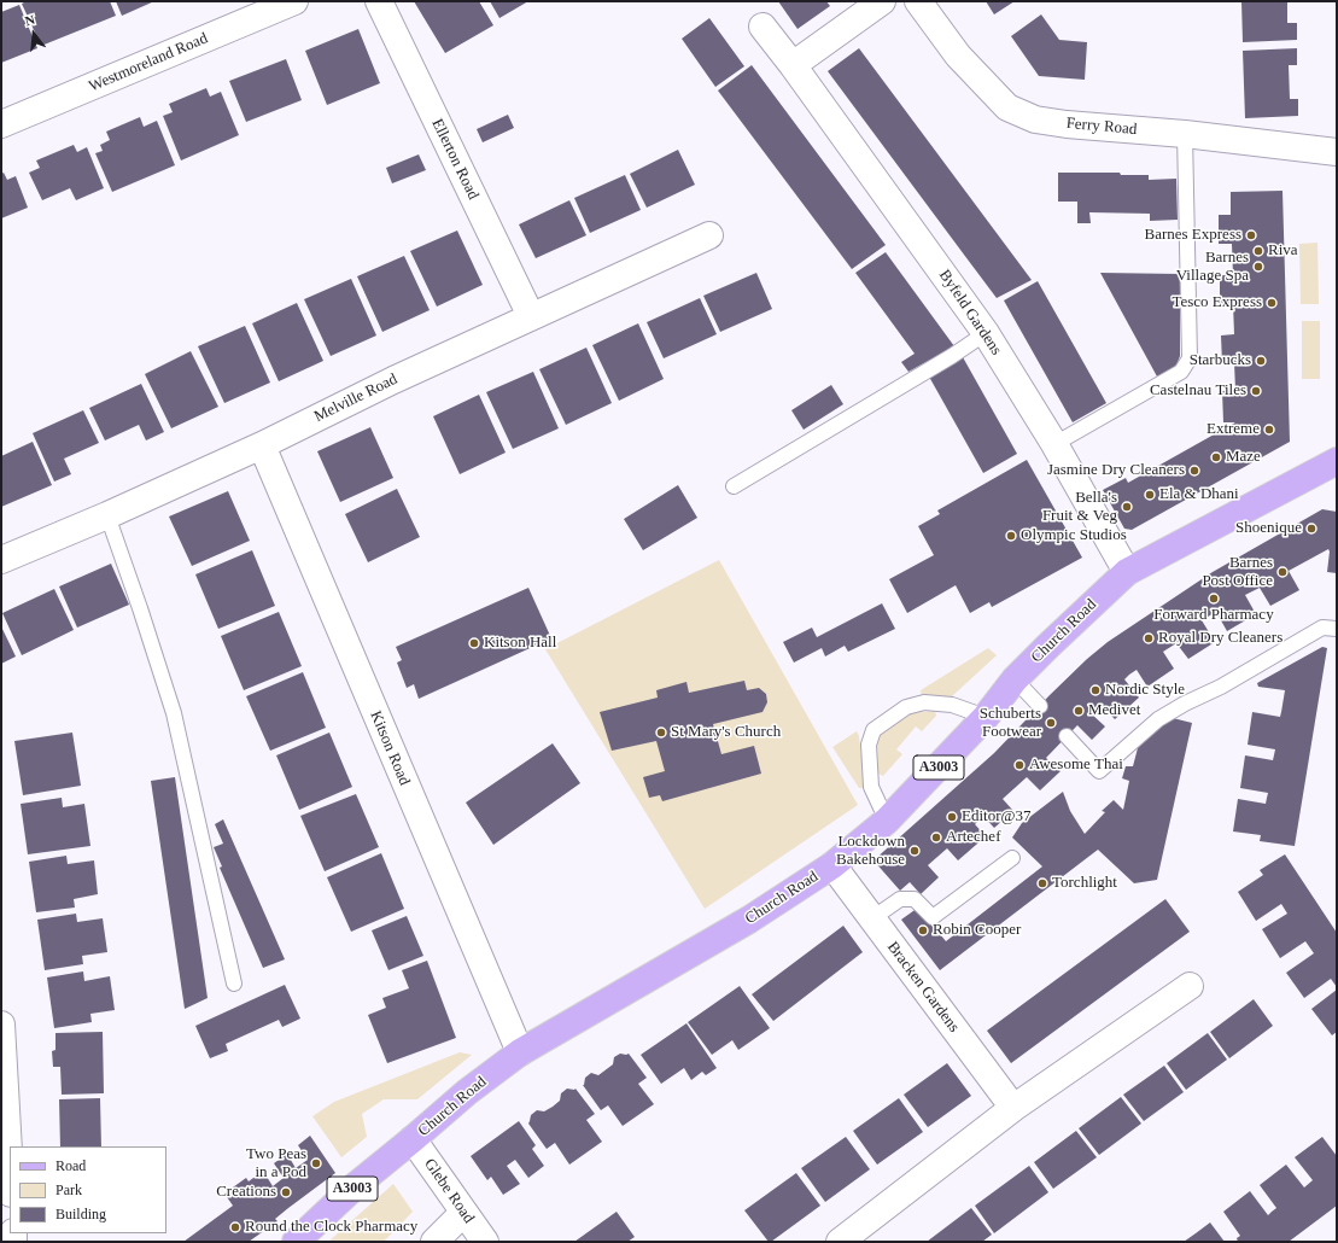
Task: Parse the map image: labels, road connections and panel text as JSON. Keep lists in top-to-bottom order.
{
  "streets": {
    "main road": ["Church Road", "A3003"],
    "street": [
      "Westmoreland Road",
      "Ferry Road",
      "Ellerton Road",
      "Byfeld Gardens",
      "Melville Road",
      "Kitson Road",
      "Bracken Gardens",
      "Glebe Road"
    ]
  },
  "crossings": [
    ["Ellerton Road", "Melville Road"],
    ["Byfeld Gardens", "Church Road"],
    ["Melville Road", "Kitson Road"],
    ["Church Road", "Kitson Road"],
    ["Church Road", "Bracken Gardens"],
    ["Church Road", "Glebe Road"]
  ],
  "places": [
    "Barnes Express",
    "Riva",
    "Barnes Village Spa",
    "Tesco Express",
    "Starbucks",
    "Castelnau Tiles",
    "Extreme",
    "Maze",
    "Jasmine Dry Cleaners",
    "Ela & Dhani",
    "Bella's Fruit & Veg",
    "Shoenique",
    "Olympic Studios",
    "Barnes Post Office",
    "Forward Pharmacy",
    "Royal Dry Cleaners",
    "Kitson Hall",
    "Nordic Style",
    "Medivet",
    "Schuberts Footwear",
    "St Mary's Church",
    "Awesome Thai",
    "Editor@37",
    "Artechef",
    "Lockdown Bakehouse",
    "Torchlight",
    "Robin Cooper",
    "Two Peas in a Pod",
    "Creations",
    "Round the Clock Pharmacy"
  ],
  "legend": ["Road", "Park", "Building"],
  "north": "top"
}
